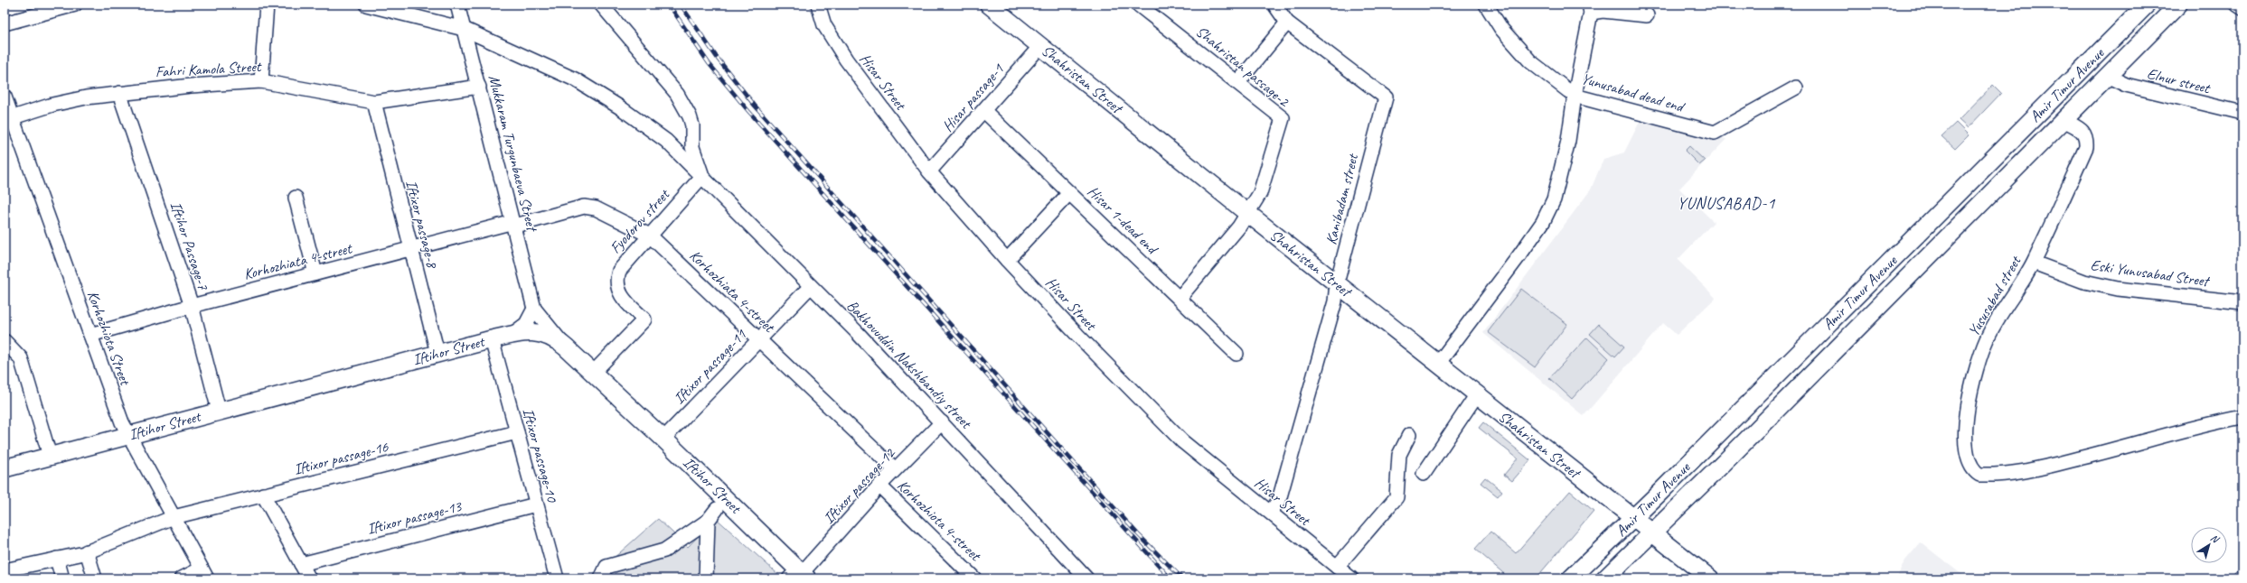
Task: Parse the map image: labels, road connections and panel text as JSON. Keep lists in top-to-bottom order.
{
  "streets": {
    "main road": ["Shahristan Street", "Amir Timur Avenue", "Iftihor Street"],
    "street": [
      "Shahristan passage-2",
      "Fahri Kamola Street",
      "Elnur street",
      "Hisar Street",
      "Yunusabad dead end",
      "Hisar passage-1",
      "Mukkaram Turgunbaeva Street",
      "Kanibadam street",
      "Hisar 1-dead end",
      "Fyodorov street",
      "Iftixor passage-8",
      "Iftihor Passage-7",
      "Korhozhiаta 4-street",
      "Eski Yunusabad Street",
      "Yususabad street",
      "Korhozhiota Street",
      "Bakhovuddin Nakshbandiy street",
      "Iftixor passage-11",
      "Iftixor passage-10",
      "Iftixor passage-16",
      "Iftixor passage-12",
      "Iftixor passage-13",
      "Korhozhiota 4-street"
    ]
  },
  "crossings": [
    ["Shahristan passage-2", "Shahristan Street"],
    ["Fahri Kamola Street", "Mukkaram Turgunbaeva Street"],
    ["Fahri Kamola Street", "Iftixor passage-8"],
    ["Fahri Kamola Street", "Iftihor Passage-7"],
    ["Fahri Kamola Street", "Korhozhiota Street"],
    ["Shahristan Street", "Amir Timur Avenue"],
    ["Shahristan Street", "Hisar passage-1"],
    ["Shahristan Street", "Kanibadam street"],
    ["Elnur street", "Amir Timur Avenue"],
    ["Hisar Street", "Hisar passage-1"],
    ["Hisar Street", "Kanibadam street"],
    ["Amir Timur Avenue", "Yususabad street"],
    ["Hisar passage-1", "Hisar 1-dead end"],
    ["Mukkaram Turgunbaeva Street", "Korhozhiаta 4-street"],
    ["Mukkaram Turgunbaeva Street", "Iftihor Street"],
    ["Mukkaram Turgunbaeva Street", "Bakhovuddin Nakshbandiy street"],
    ["Fyodorov street", "Korhozhiаta 4-street"],
    ["Fyodorov street", "Iftihor Street"],
    ["Fyodorov street", "Bakhovuddin Nakshbandiy street"],
    ["Iftixor passage-8", "Korhozhiаta 4-street"],
    ["Iftixor passage-8", "Iftihor Street"],
    ["Iftihor Passage-7", "Korhozhiаta 4-street"],
    ["Iftihor Passage-7", "Iftihor Street"],
    ["Korhozhiаta 4-street", "Korhozhiota Street"],
    ["Korhozhiаta 4-street", "Iftixor passage-11"],
    ["Korhozhiаta 4-street", "Iftixor passage-12"],
    ["Eski Yunusabad Street", "Yususabad street"],
    ["Korhozhiota Street", "Iftihor Street"],
    ["Korhozhiota Street", "Iftixor passage-16"],
    ["Iftihor Street", "Iftixor passage-11"],
    ["Iftihor Street", "Iftixor passage-10"],
    ["Iftihor Street", "Iftixor passage-12"],
    ["Bakhovuddin Nakshbandiy street", "Iftixor passage-11"],
    ["Bakhovuddin Nakshbandiy street", "Iftixor passage-12"],
    ["Iftixor passage-10", "Iftixor passage-16"],
    ["Iftixor passage-10", "Iftixor passage-13"],
    ["Iftixor passage-12", "Korhozhiota 4-street"]
  ],
  "districts": ["YUNUSABAD-1"],
  "north": "top right"
}
